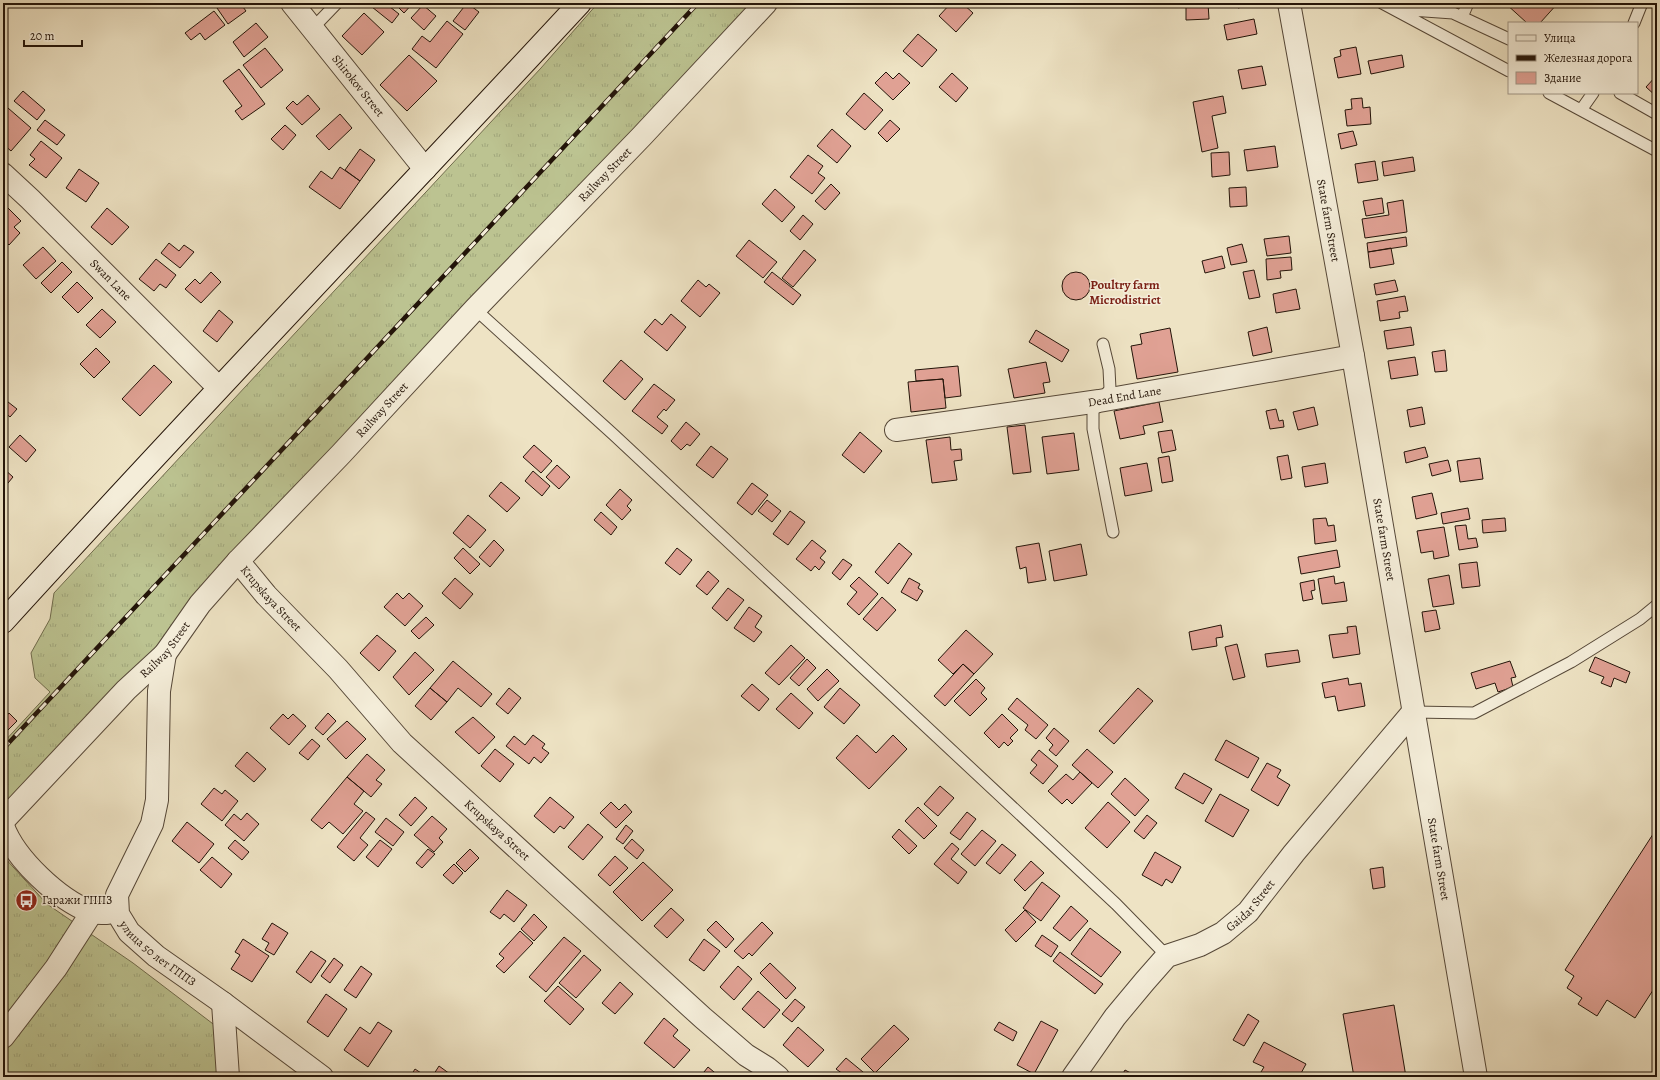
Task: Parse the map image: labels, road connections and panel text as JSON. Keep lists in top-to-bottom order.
{
  "streets": {
    "street": [
      "Shirokov Street",
      "Railway Street",
      "State farm Street",
      "Swan Lane",
      "Dead End Lane",
      "Krupskaya Street",
      "Gaidar Street",
      "улица 50 лет ГППЗ"
    ]
  },
  "crossings": [
    ["Railway Street", "Krupskaya Street"],
    ["Railway Street", "улица 50 лет ГППЗ"],
    ["State farm Street", "Dead End Lane"],
    ["State farm Street", "Gaidar Street"]
  ],
  "districts": ["Poultry farm Microdistrict"],
  "places": {
    "bus stop": ["Гаражи ГППЗ"]
  },
  "legend": ["Улица", "Железная дорога", "Здание"],
  "scale_bar": "20 m"
}
